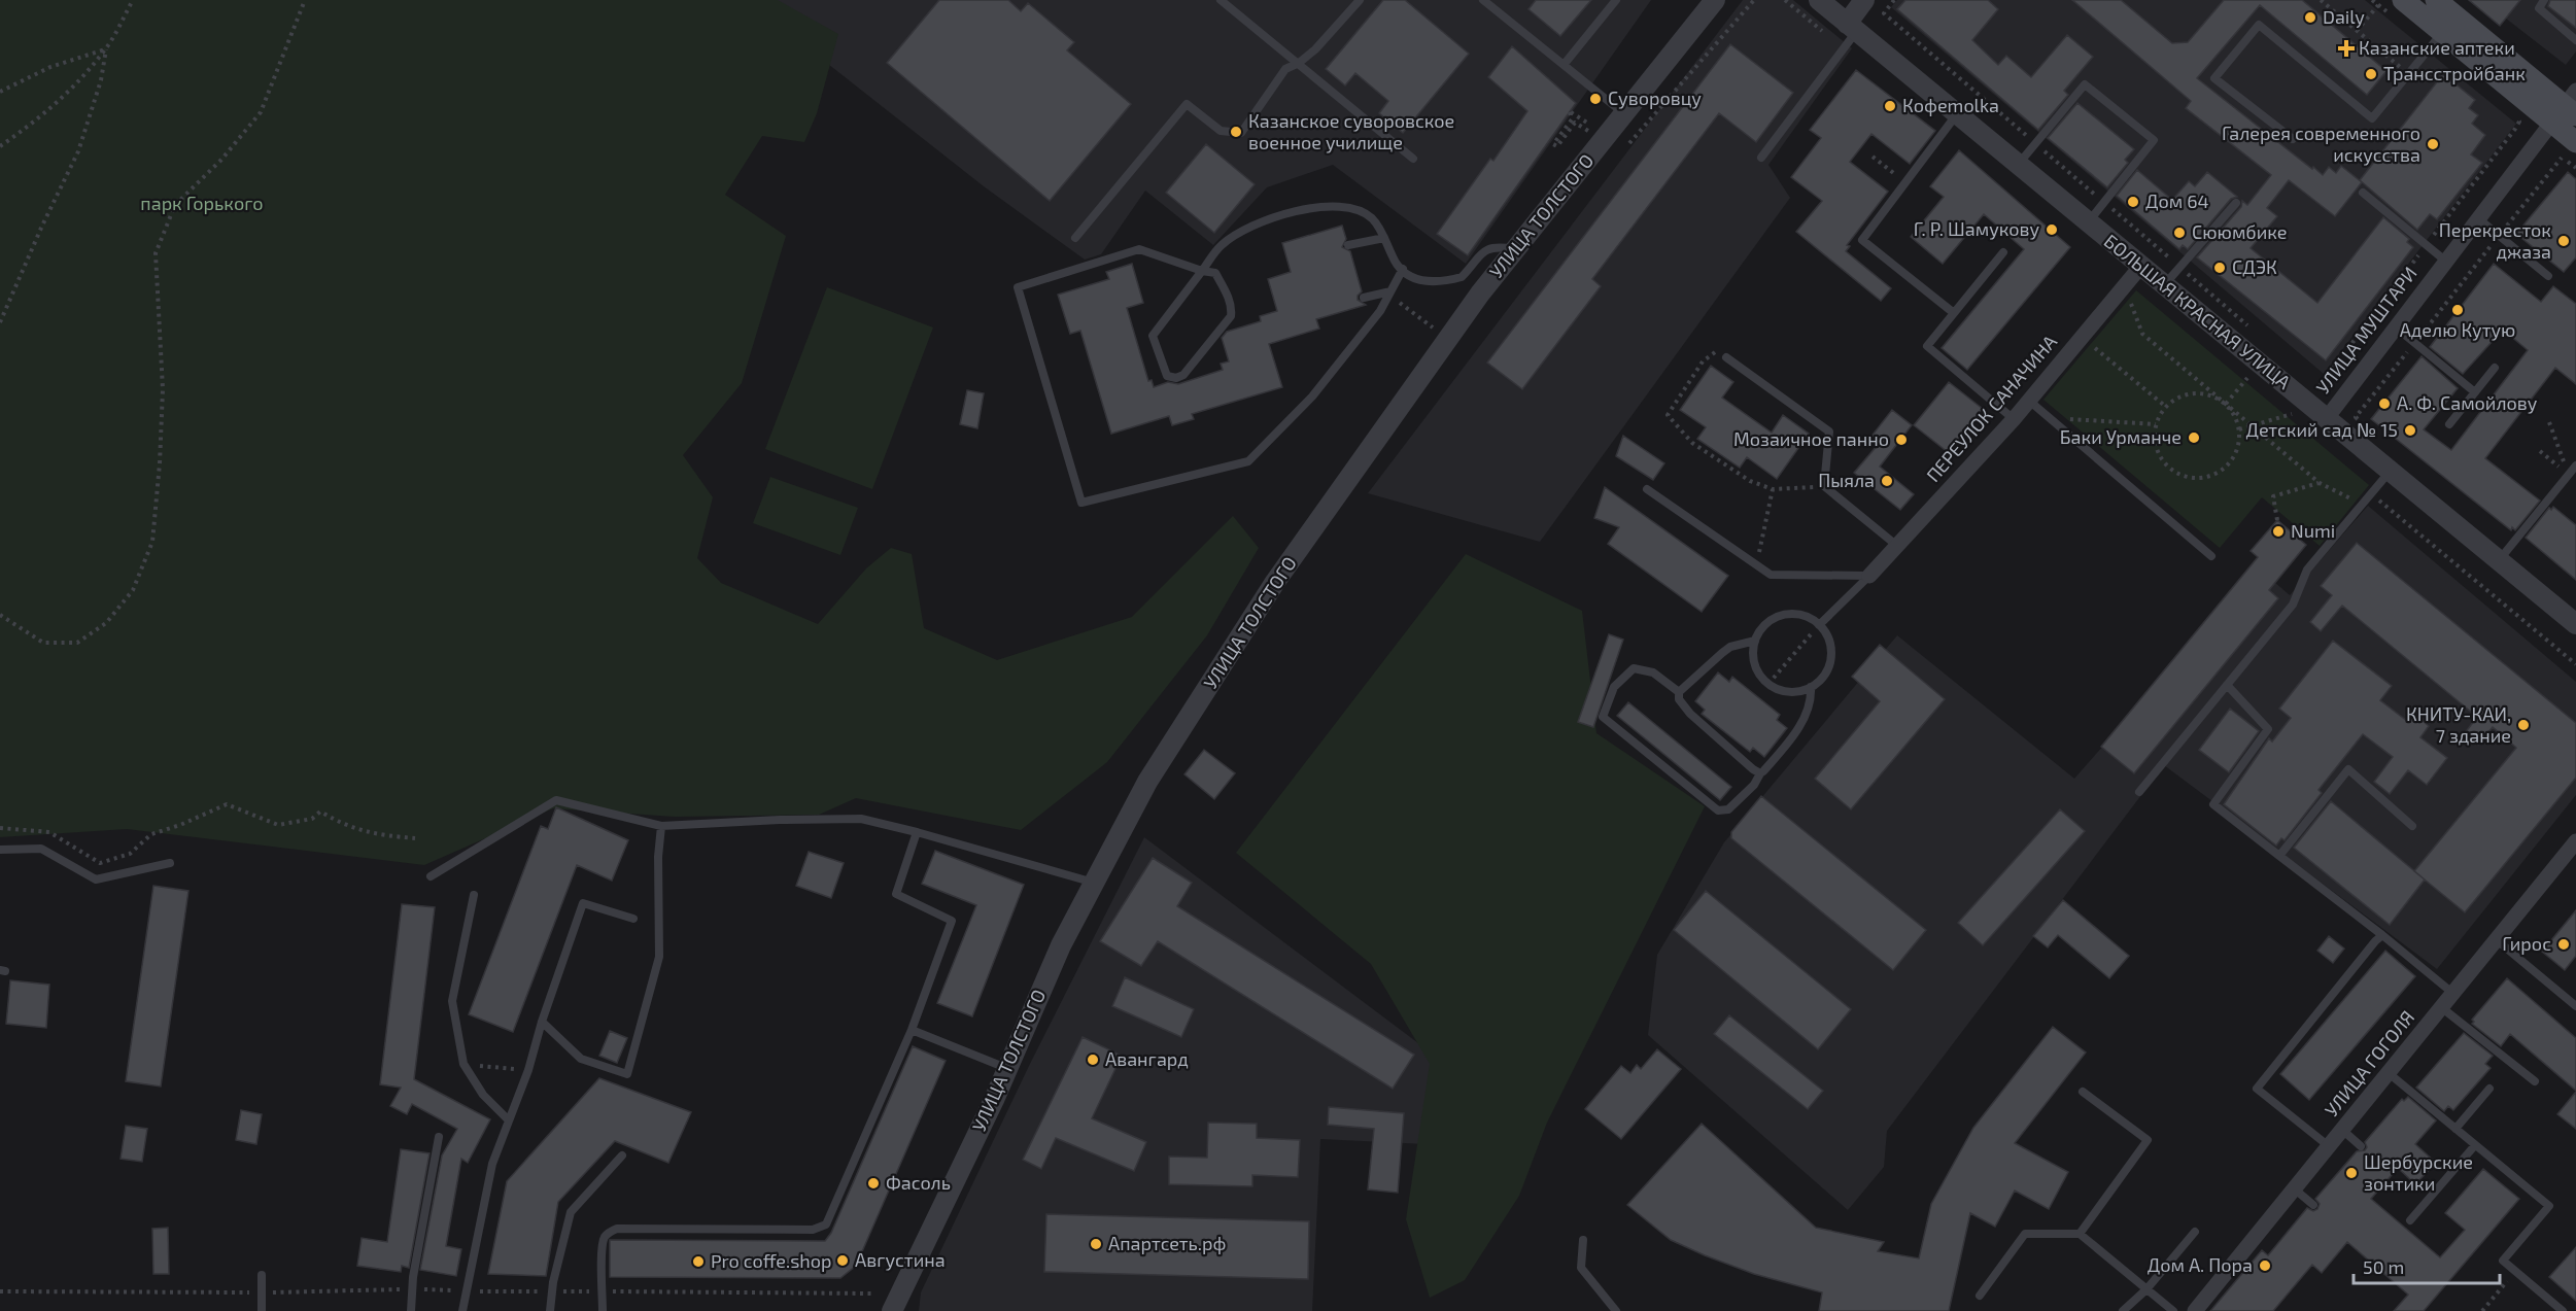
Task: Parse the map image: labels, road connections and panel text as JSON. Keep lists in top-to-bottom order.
{
  "streets": {
    "street": [
      "УЛИЦА ТОЛСТОГО",
      "БОЛЬШАЯ КРАСНАЯ УЛИЦА",
      "УЛИЦА МУШТАРИ",
      "ПЕРЕУЛОК САНАЧИНА",
      "УЛИЦА ГОГОЛЯ"
    ]
  },
  "crossings": [
    ["БОЛЬШАЯ КРАСНАЯ УЛИЦА", "УЛИЦА МУШТАРИ"],
    ["БОЛЬШАЯ КРАСНАЯ УЛИЦА", "ПЕРЕУЛОК САНАЧИНА"]
  ],
  "parks": ["парк Горького"],
  "places": {
    "other": [
      "Daily",
      "Трансстройбанк",
      "Суворовцу",
      "Кофеmolka",
      "Казанское суворовское военное училище",
      "Галерея современного искусства",
      "Дом 64",
      "Г. Р. Шамукову",
      "Сююмбике",
      "Перекресток джаза",
      "СДЭК",
      "Аделю Кутую",
      "А. Ф. Самойлову",
      "Детский сад № 15",
      "Баки Урманче",
      "Мозаичное панно",
      "Пыяла",
      "Numi",
      "КНИТУ-КАИ, 7 здание",
      "Гирос",
      "Авангард",
      "Шербурские зонтики",
      "Фасоль",
      "Апартсеть.рф",
      "Августина",
      "Pro coffe.shop",
      "Дом А. Пора"
    ],
    "health": ["Казанские аптеки"]
  },
  "scale_bar": "50 m"
}
